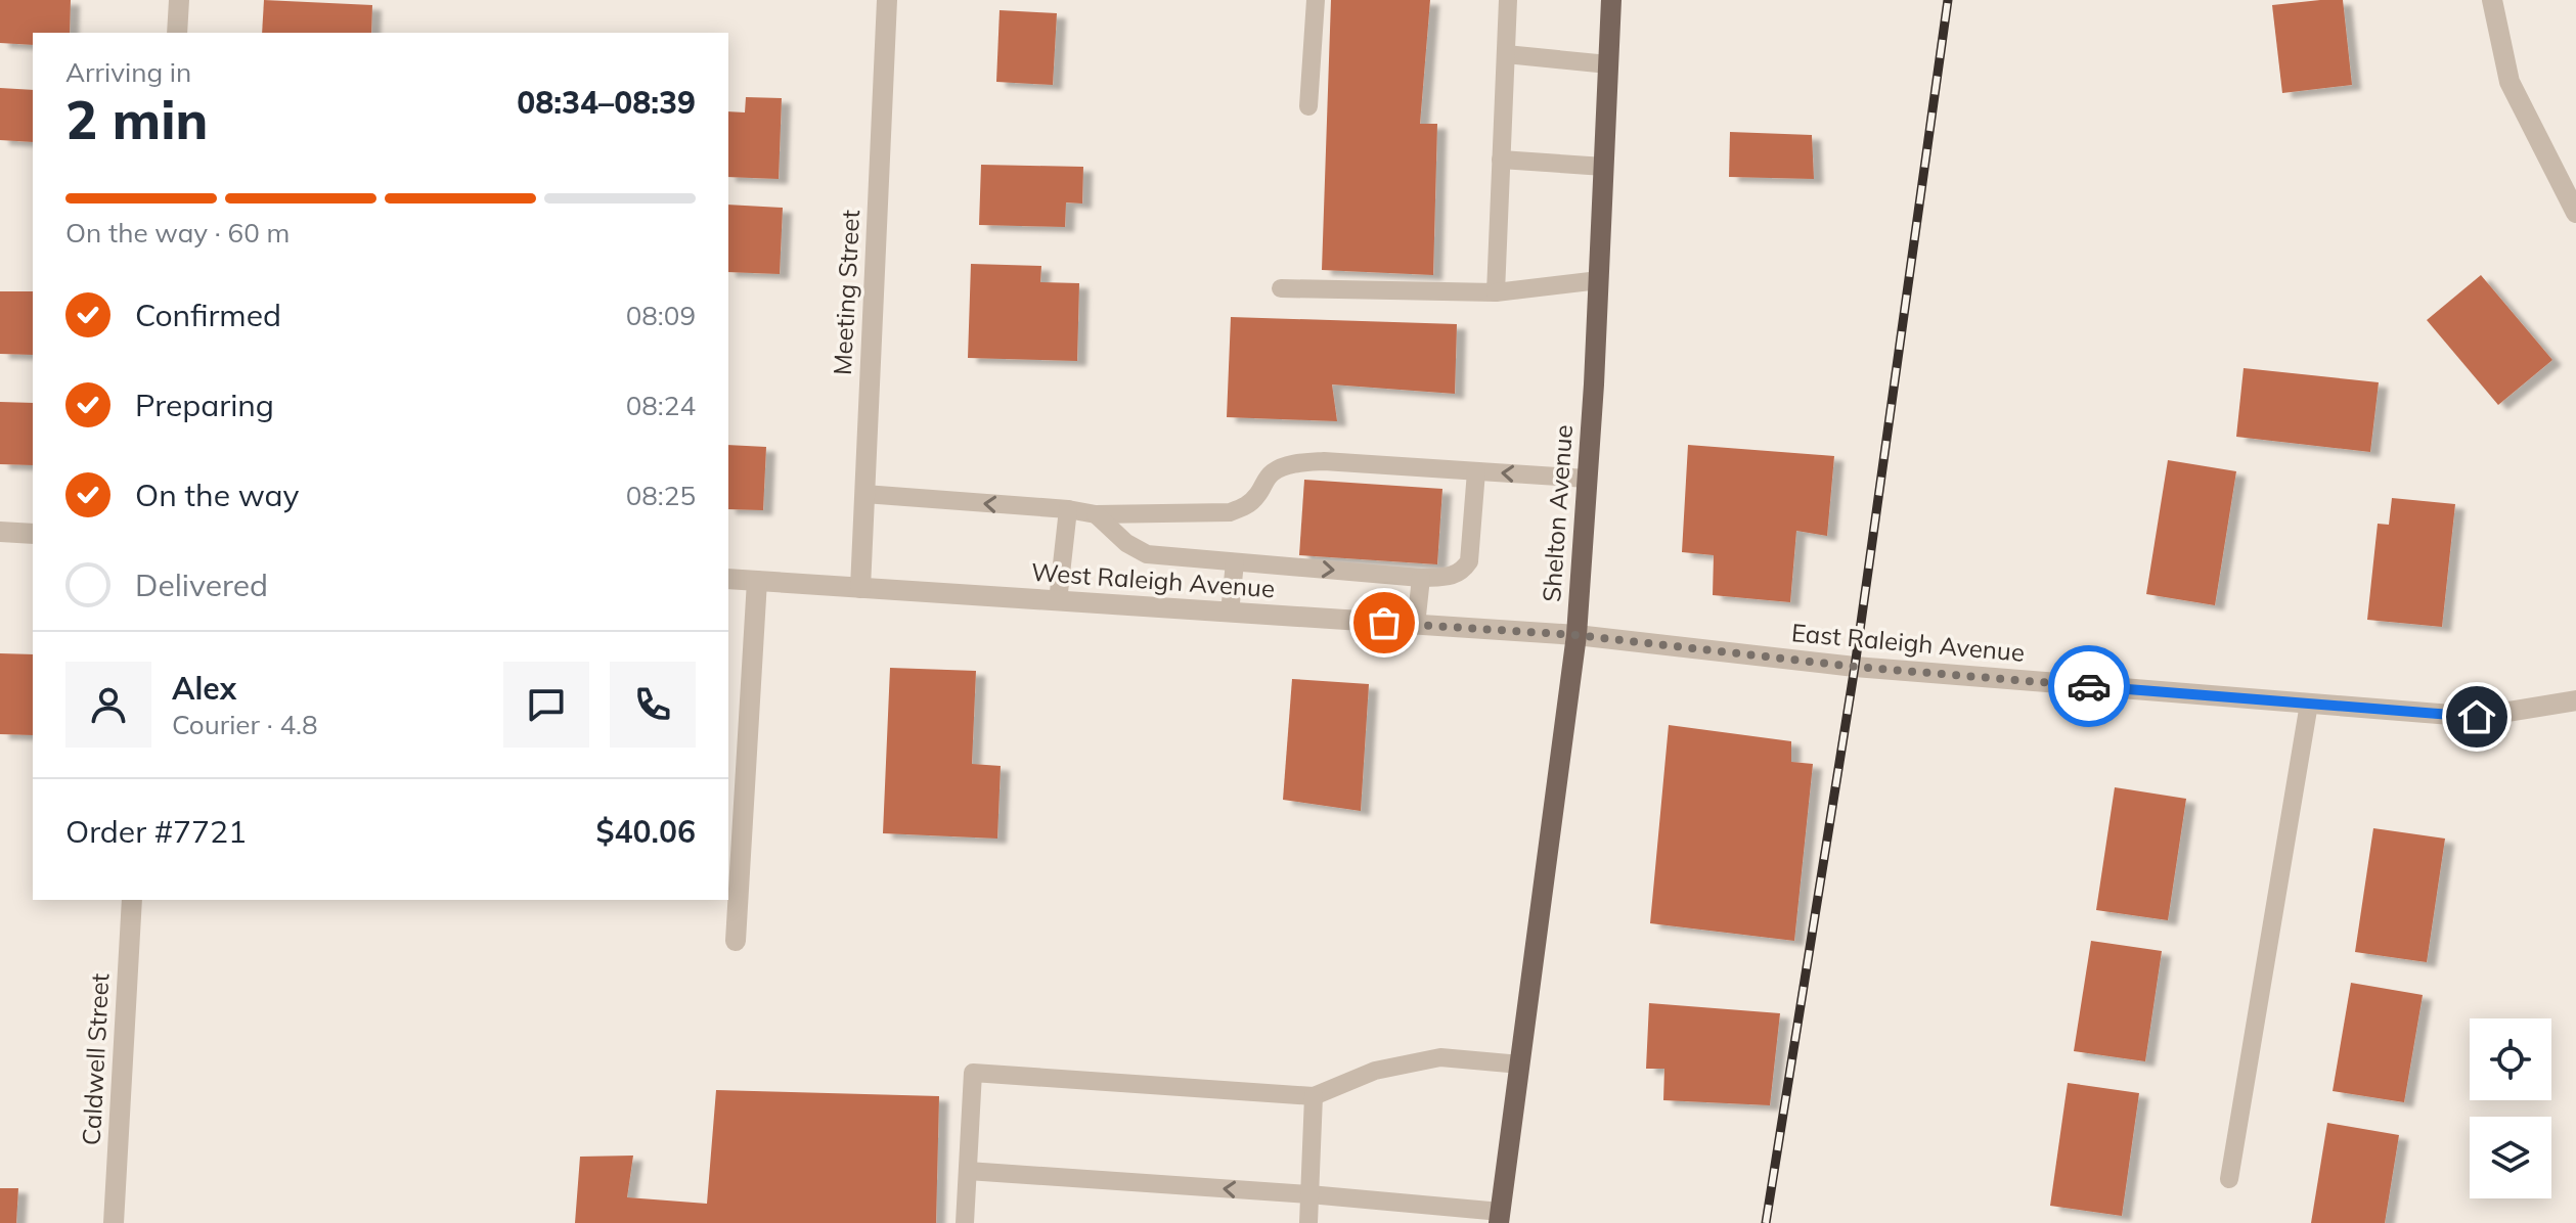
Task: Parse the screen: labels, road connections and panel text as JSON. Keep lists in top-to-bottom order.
{
  "streets": {
    "main road": ["Shelton Avenue"],
    "street": [
      "Meeting Street",
      "West Raleigh Avenue",
      "East Raleigh Avenue",
      "Caldwell Street"
    ]
  },
  "crossings": [
    ["Meeting Street", "West Raleigh Avenue"],
    ["Shelton Avenue", "West Raleigh Avenue"],
    ["Shelton Avenue", "East Raleigh Avenue"],
    ["West Raleigh Avenue", "East Raleigh Avenue"]
  ],
  "page": {
    "heading": ["2 min", "Arriving in", "08:34–08:39"],
    "panel": [
      "Alex",
      "Courier · 4.8",
      "Order #7721",
      "$40.06"
    ],
    "bar": "On the way · 60 m",
    "list": [
      ["Confirmed", "08:09"],
      ["Preparing", "08:24"],
      ["On the way", "08:25"],
      "Delivered"
    ]
  }
}
